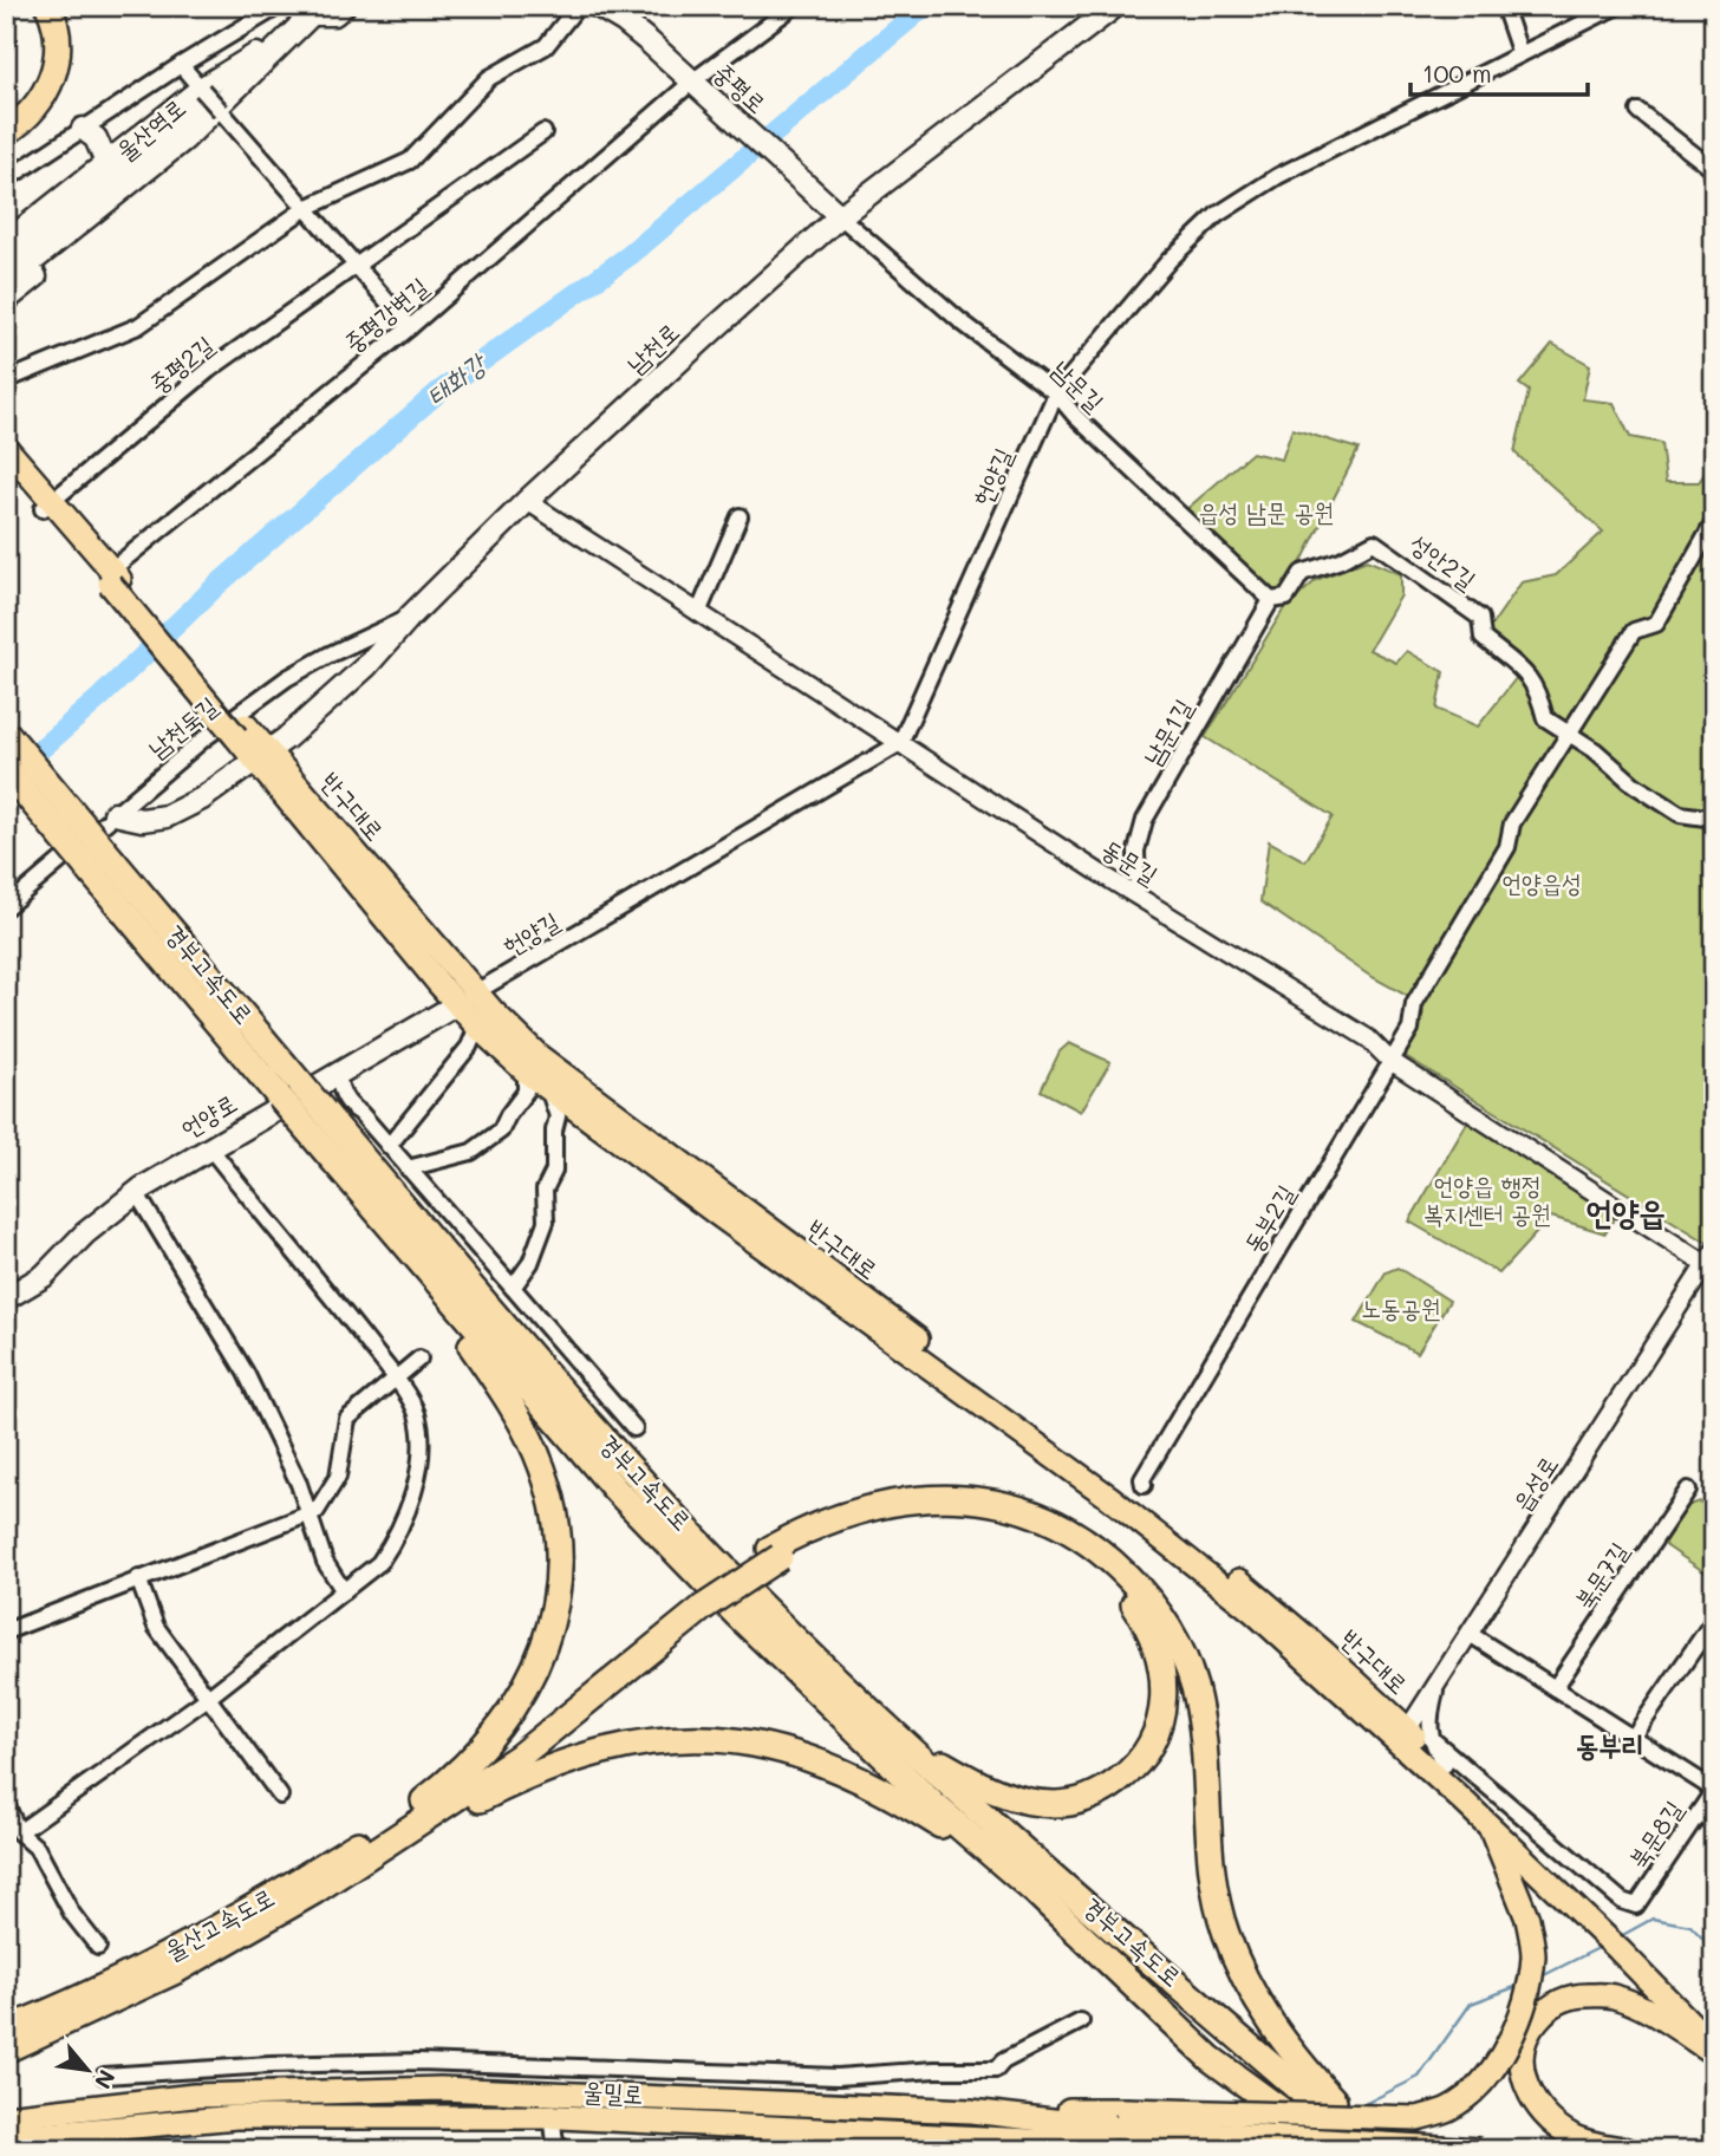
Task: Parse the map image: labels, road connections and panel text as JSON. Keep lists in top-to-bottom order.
{
  "streets": {
    "highway": ["경부고속도로", "울산고속도로"],
    "main road": [
      "중평로",
      "울산역로",
      "남천로",
      "반구대로",
      "언양로",
      "울밀로"
    ],
    "street": [
      "중평강변길",
      "중평2길",
      "남문길",
      "헌양길",
      "성안2길",
      "남천둑길",
      "남문1길",
      "동문길",
      "동부2길",
      "읍성로",
      "북문7길",
      "북문8길"
    ]
  },
  "crossings": [
    ["중평로", "중평강변길"],
    ["중평로", "남천로"],
    ["중평로", "남문길"],
    ["중평강변길", "반구대로"],
    ["남천로", "남문길"],
    ["남천로", "남천둑길"],
    ["남천로", "반구대로"],
    ["남천로", "동문길"],
    ["남문길", "헌양길"],
    ["남문길", "성안2길"],
    ["남문길", "남문1길"],
    ["헌양길", "반구대로"],
    ["헌양길", "동문길"],
    ["헌양길", "언양로"],
    ["성안2길", "남문1길"],
    ["성안2길", "동부2길"],
    ["남문1길", "동문길"],
    ["반구대로", "언양로"],
    ["반구대로", "읍성로"],
    ["동문길", "동부2길"],
    ["동문길", "읍성로"]
  ],
  "districts": ["언양읍", "동부리"],
  "water": ["태화강"],
  "parks": [
    "읍성 남문 공원",
    "언양읍성",
    "언양읍 행정 복지센터 공원",
    "노동공원"
  ],
  "scale_bar": "100 m",
  "north": "bottom right"
}
